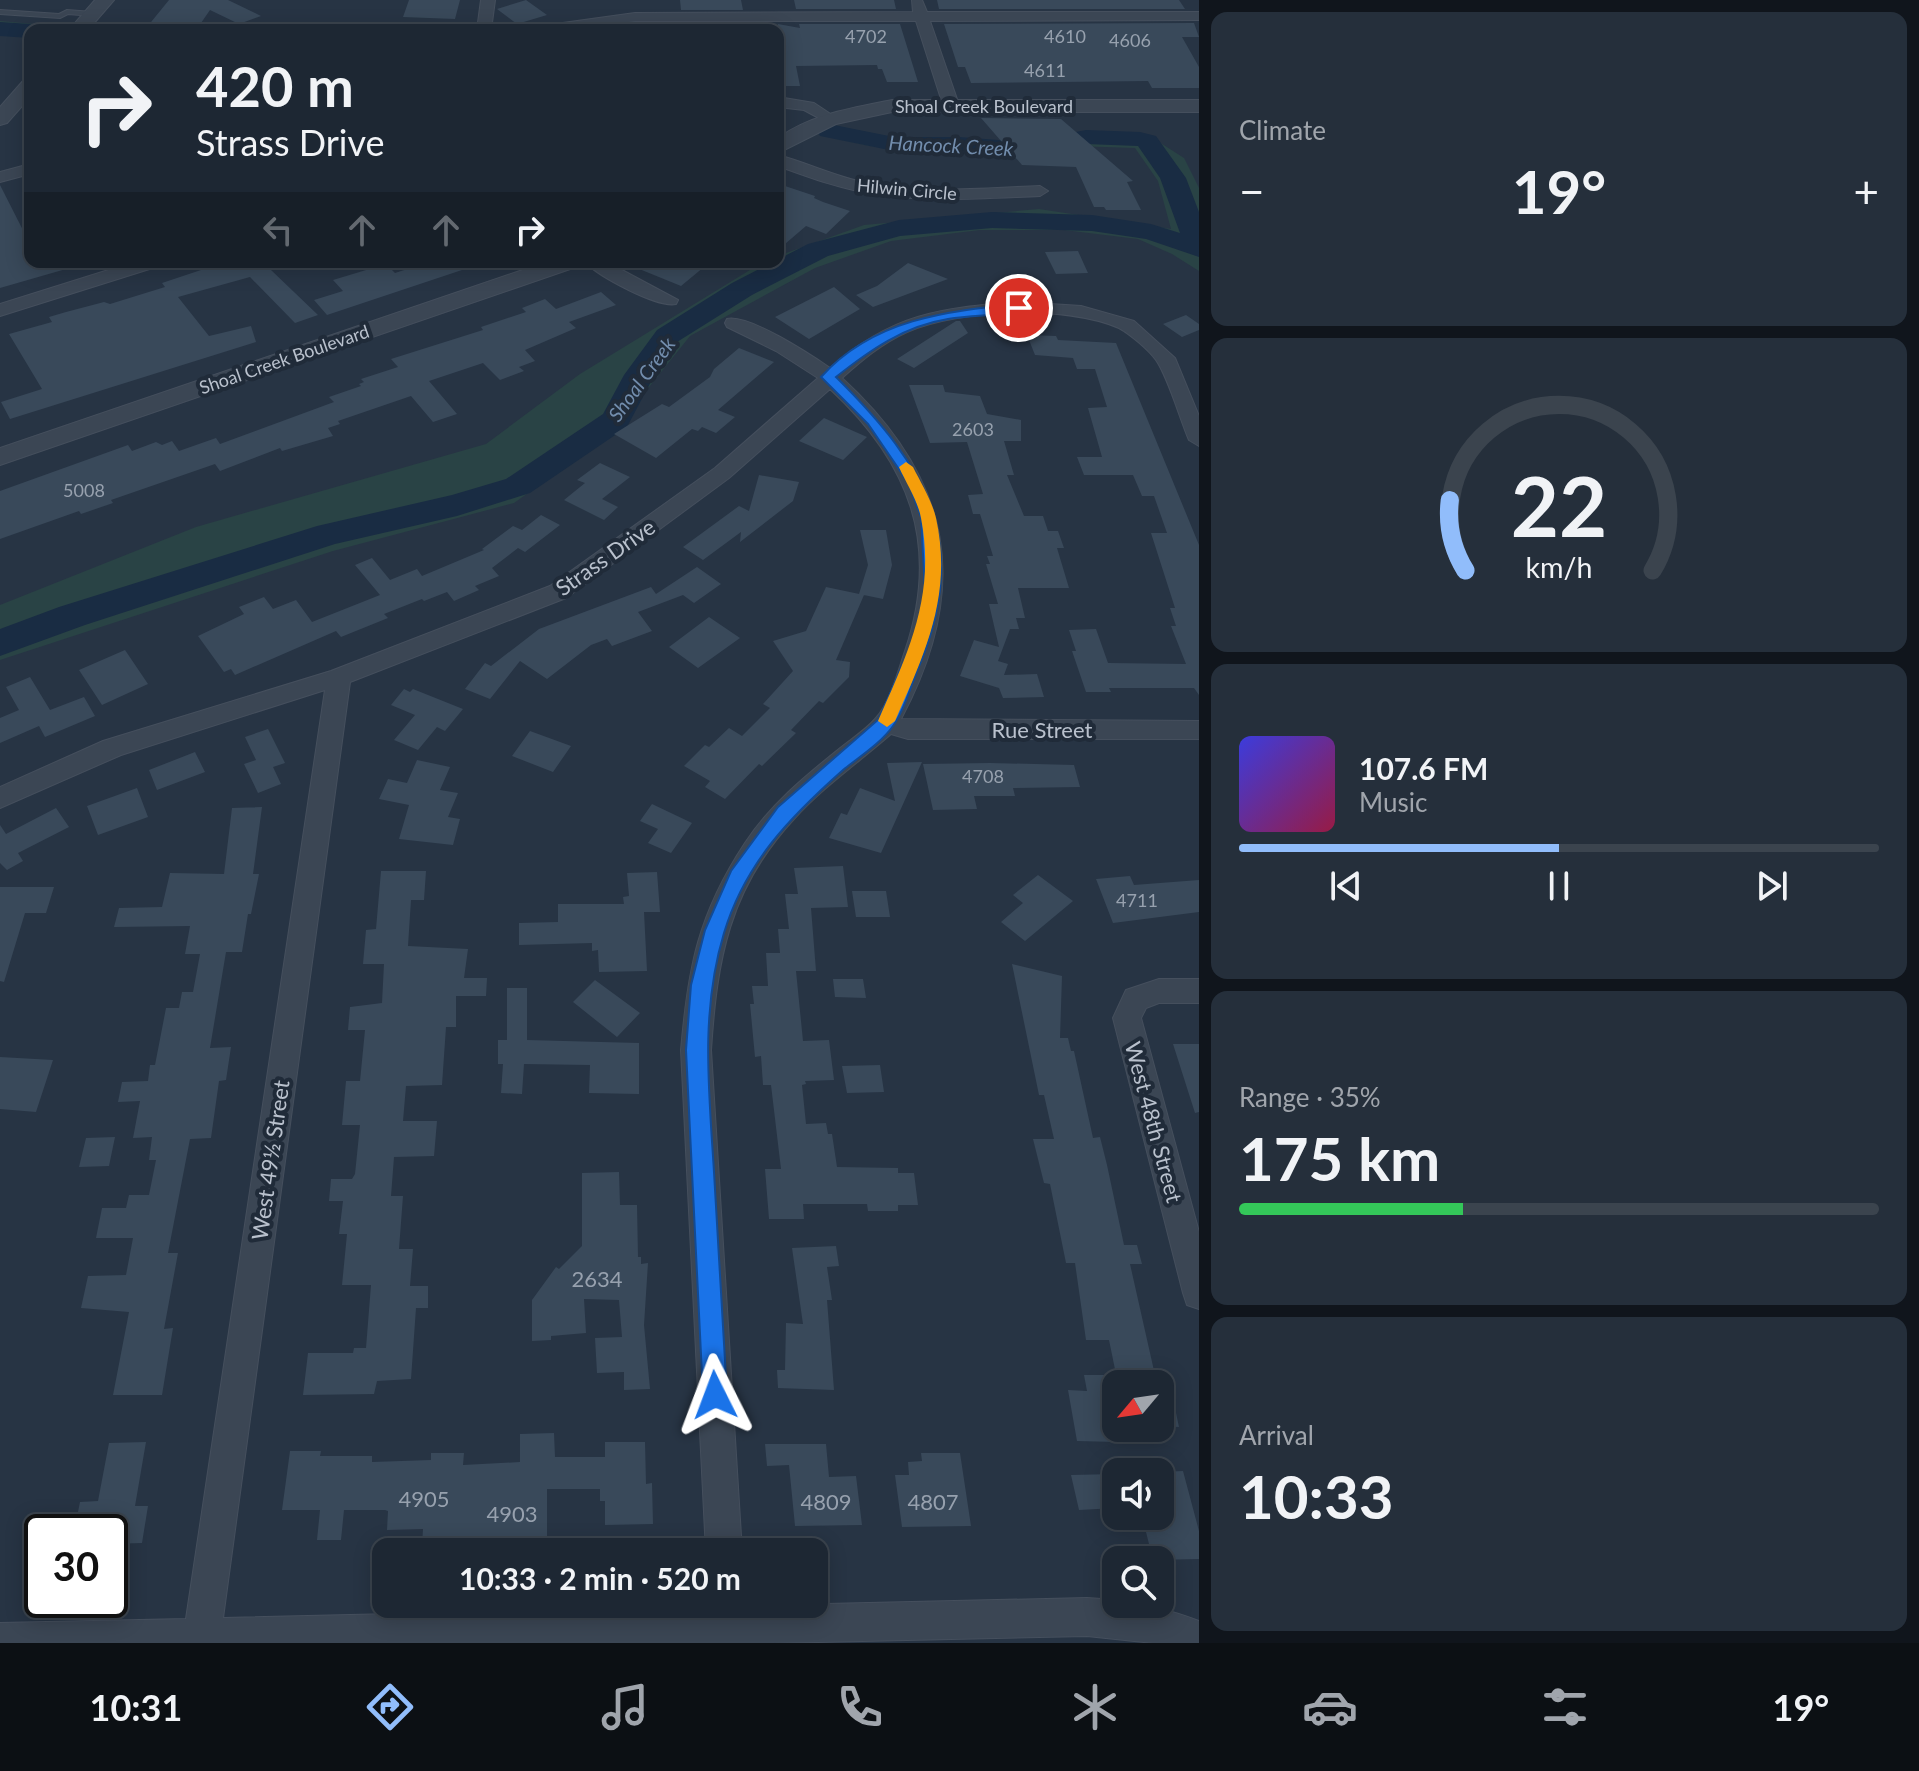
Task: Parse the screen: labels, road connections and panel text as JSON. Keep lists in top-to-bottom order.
{
  "streets": {
    "street": [
      "Shoal Creek Boulevard",
      "Hilwin Circle",
      "Strass Drive",
      "Rue Street",
      "West 48th Street",
      "West 49½ Street"
    ]
  },
  "crossings": [
    ["Strass Drive", "West 49½ Street"]
  ],
  "water": ["Hancock Creek", "Shoal Creek"],
  "house_numbers": [
    "4702",
    "4610",
    "4606",
    "4611",
    "2603",
    "5008",
    "4708",
    "4711",
    "2634",
    "4905",
    "4809",
    "4807",
    "4903"
  ],
  "north": "bottom left",
  "page": {
    "tile": [
      "Climate",
      ["Range · 35%", "175 km"],
      ["Arrival", "10:33"]
    ],
    "turn": ["420 m", "Strass Drive"],
    "heat": ["−", "19°", "+"],
    "song": ["107.6 FM", "Music"],
    "limit": "30",
    "trip": "10:33 · 2 min · 520 m",
    "tabs": ["10:31", "19°"],
    "gauge": ["22", "km/h"]
  }
}
